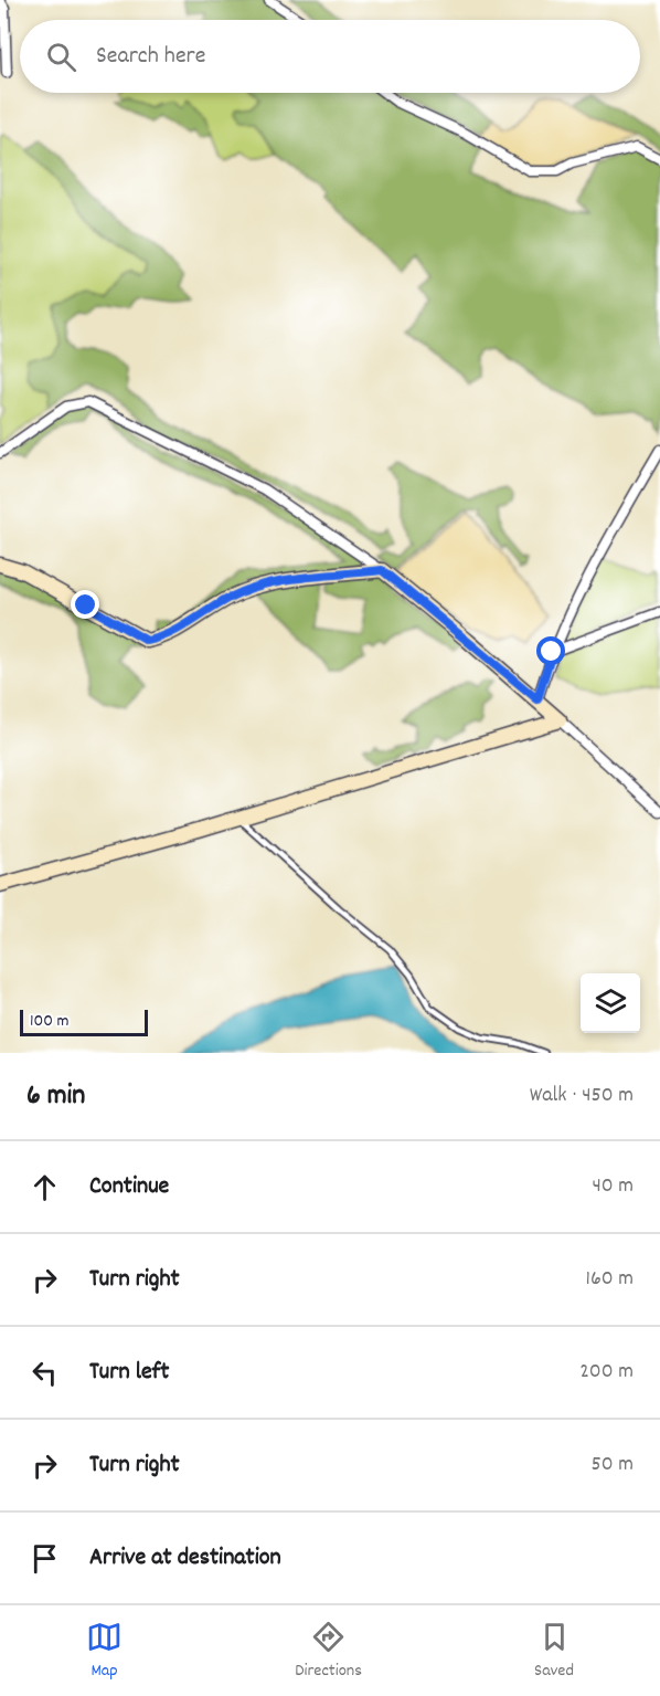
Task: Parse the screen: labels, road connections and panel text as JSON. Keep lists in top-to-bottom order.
{
  "scale_bar": "100 m",
  "page": {
    "search": "Search here",
    "scale": "100 m",
    "heading": ["6 min", "Walk · 450 m"],
    "list": [
      ["Continue", "40 m"],
      ["Turn right", "160 m"],
      ["Turn left", "200 m"],
      ["Turn right", "50 m"],
      "Arrive at destination"
    ],
    "nav": ["Map", "Directions", "Saved"]
  }
}
